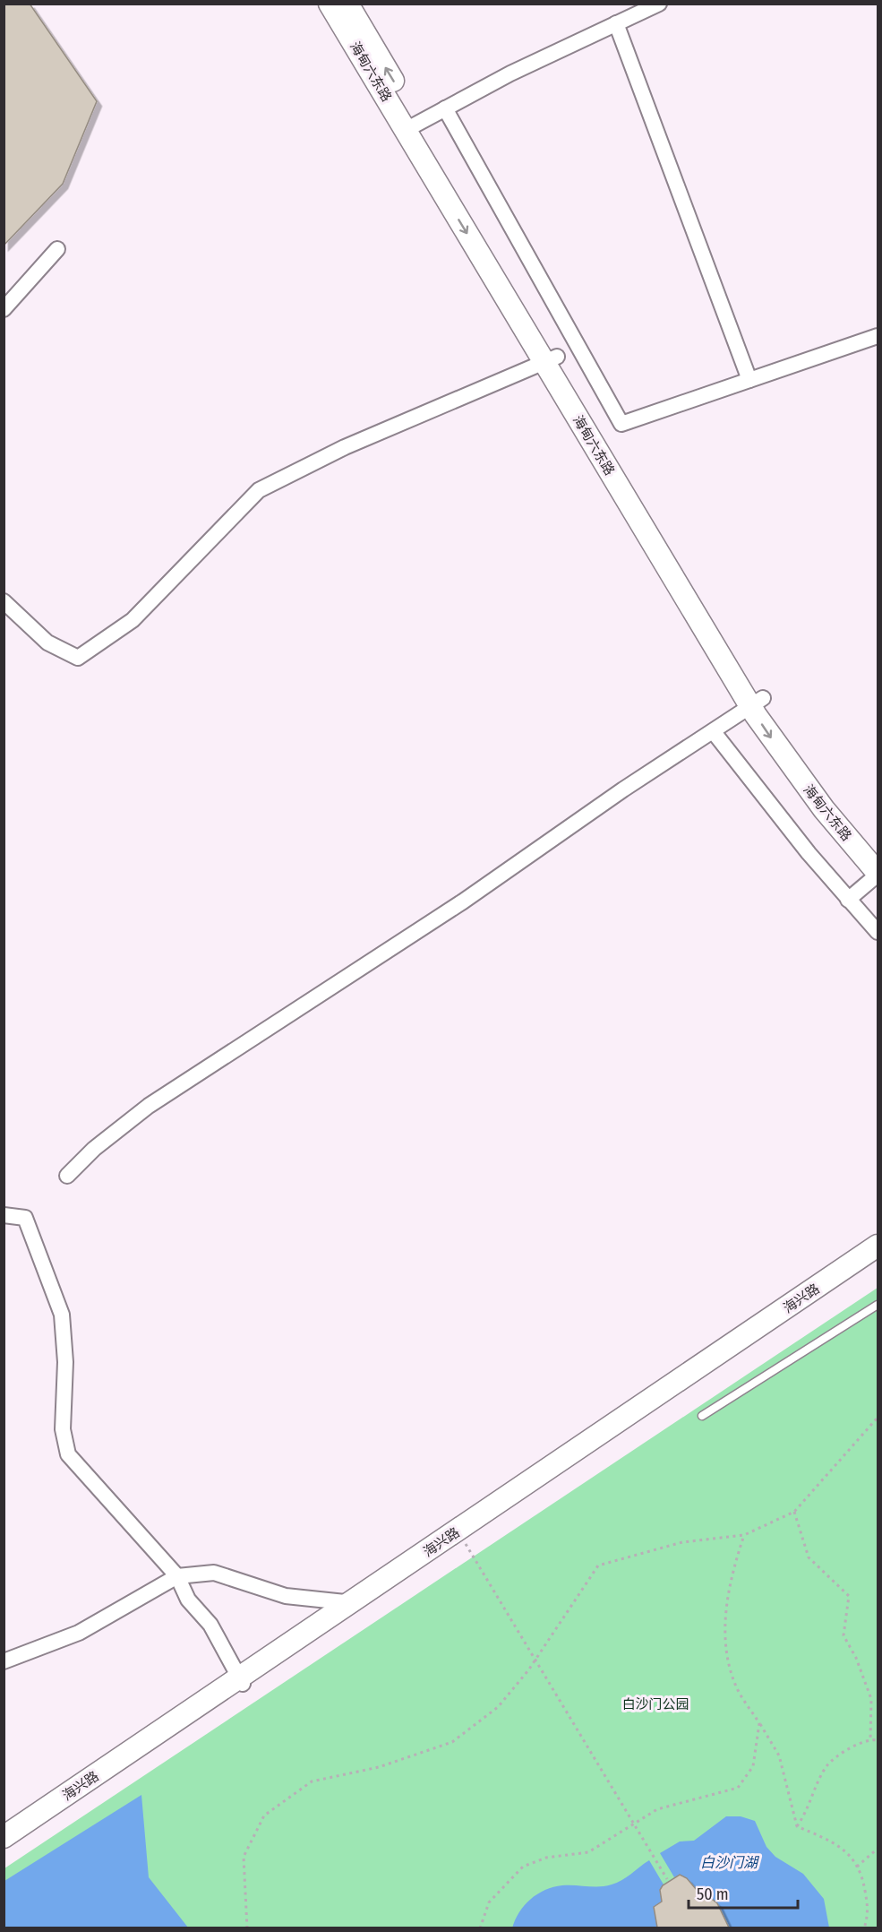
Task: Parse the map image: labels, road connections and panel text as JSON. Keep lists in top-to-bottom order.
{
  "streets": {
    "street": ["海甸六东路", "海兴路"]
  },
  "water": ["白沙门湖"],
  "parks": ["白沙门公园"],
  "scale_bar": "50 m"
}
